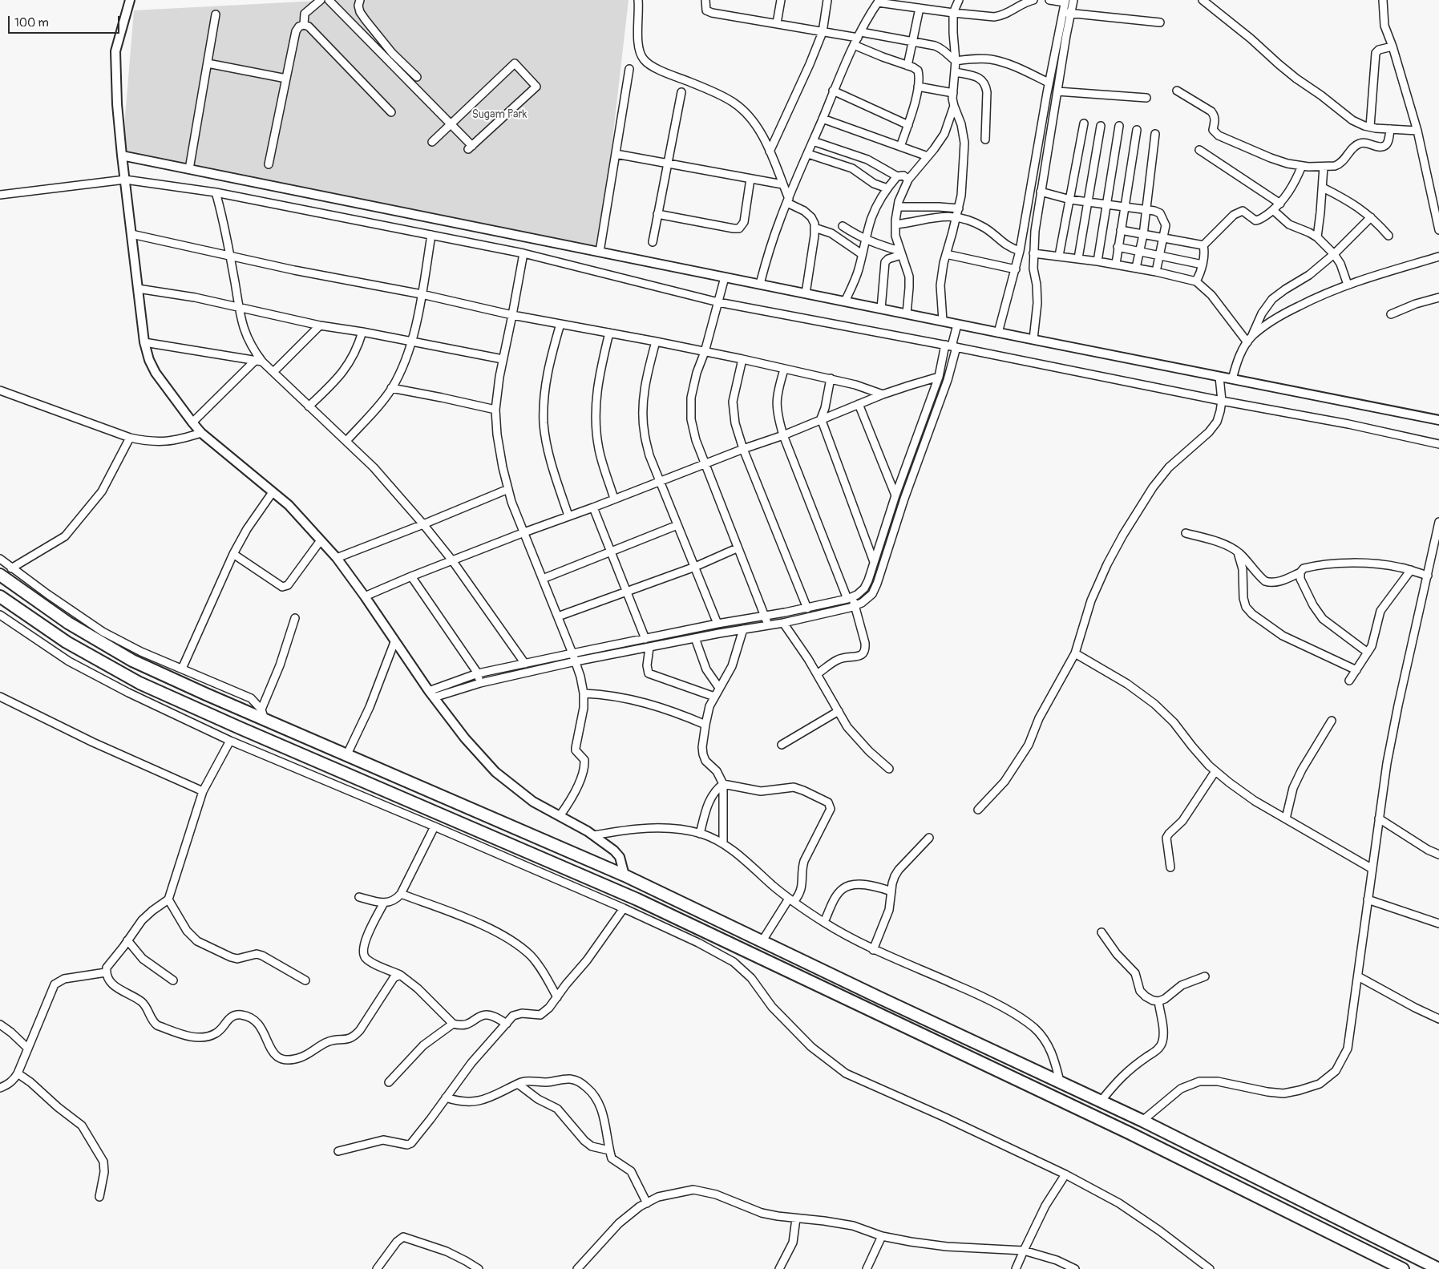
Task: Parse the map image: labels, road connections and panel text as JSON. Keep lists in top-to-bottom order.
{
  "parks": ["Sugam Park"],
  "scale_bar": "100 m"
}
